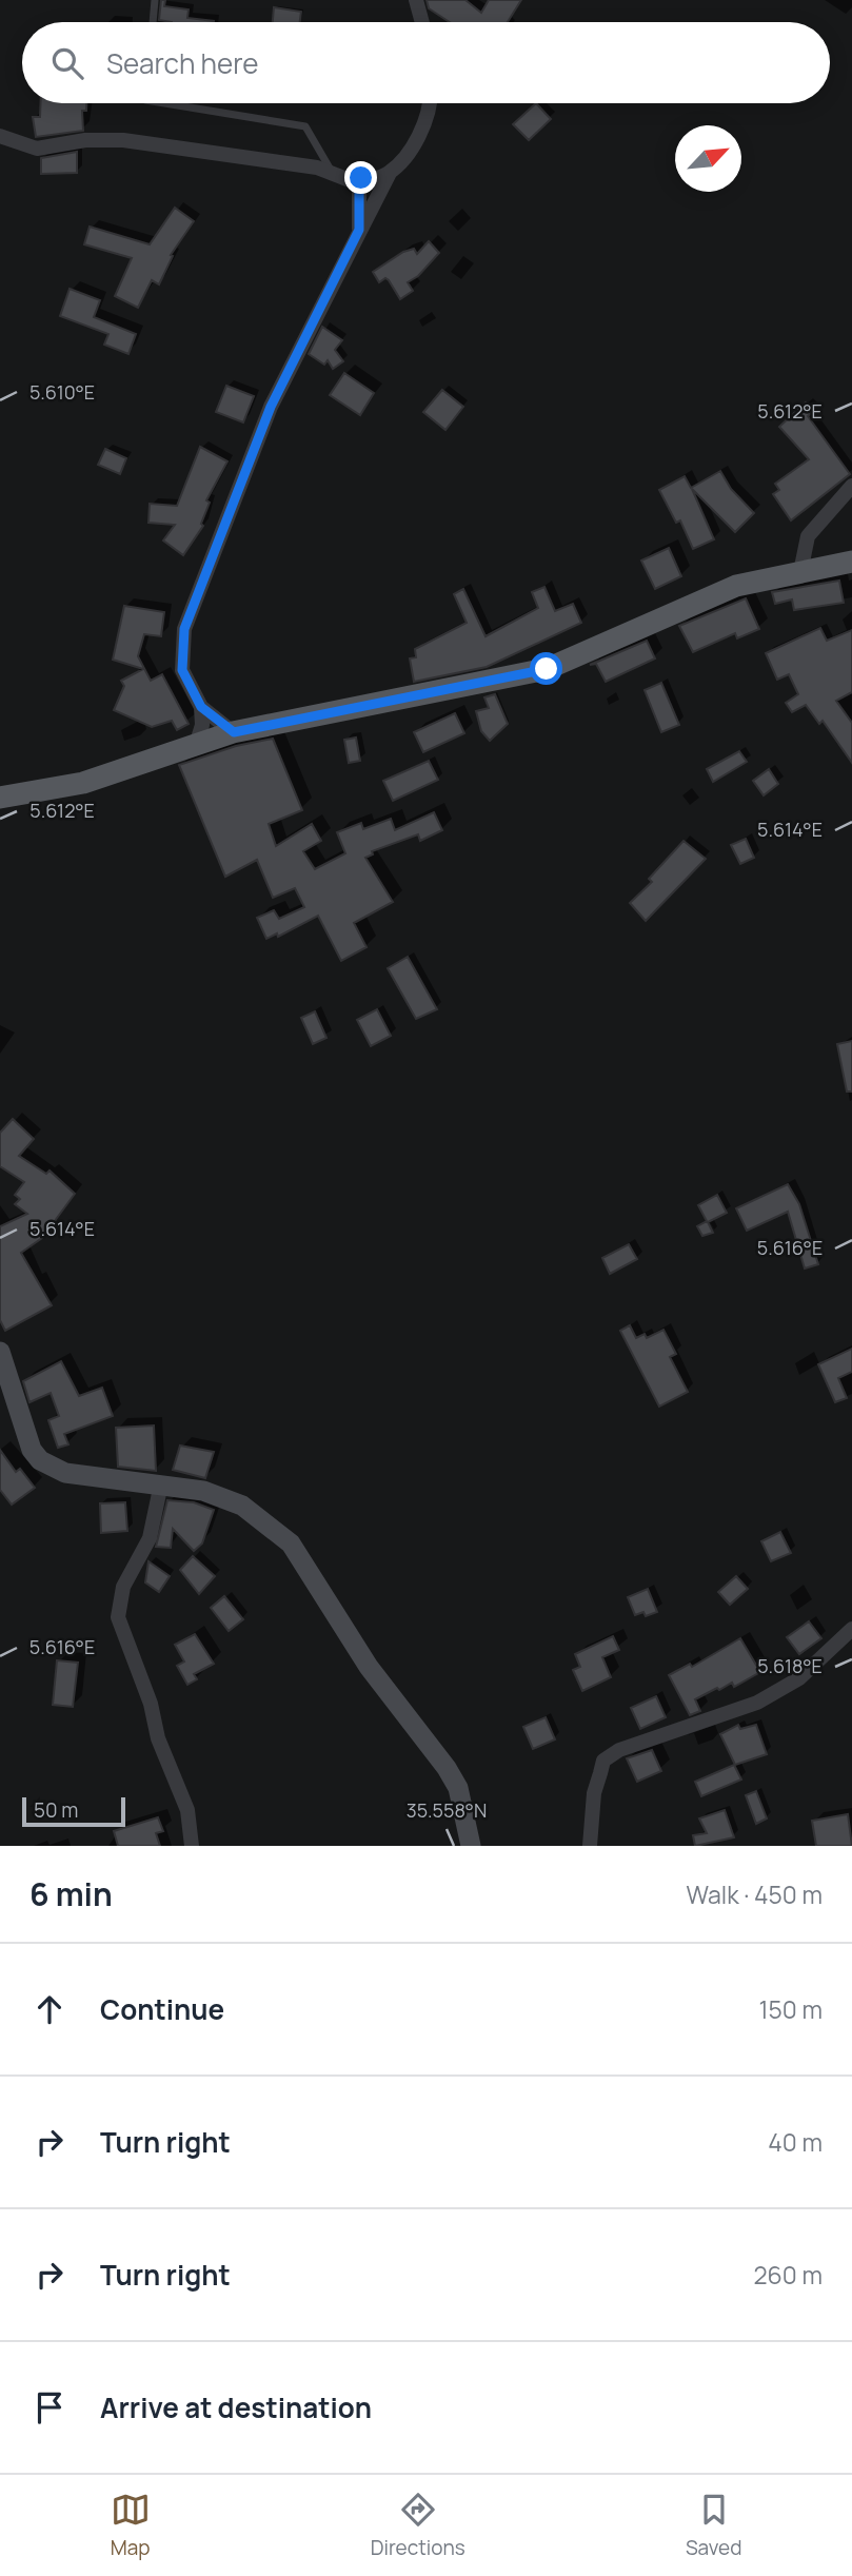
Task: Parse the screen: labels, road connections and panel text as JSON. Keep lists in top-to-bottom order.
{
  "scale_bar": "50 m",
  "north": "top right",
  "page": {
    "search": "Search here",
    "scale": "50 m",
    "heading": ["6 min", "Walk · 450 m"],
    "list": [
      ["Continue", "150 m"],
      ["Turn right", "40 m"],
      ["Turn right", "260 m"],
      "Arrive at destination"
    ],
    "nav": ["Map", "Directions", "Saved"]
  },
  "coordinates": [
    "5.610°E",
    "5.612°E",
    "5.614°E",
    "5.616°E",
    "5.618°E",
    "35.558°N"
  ]
}
